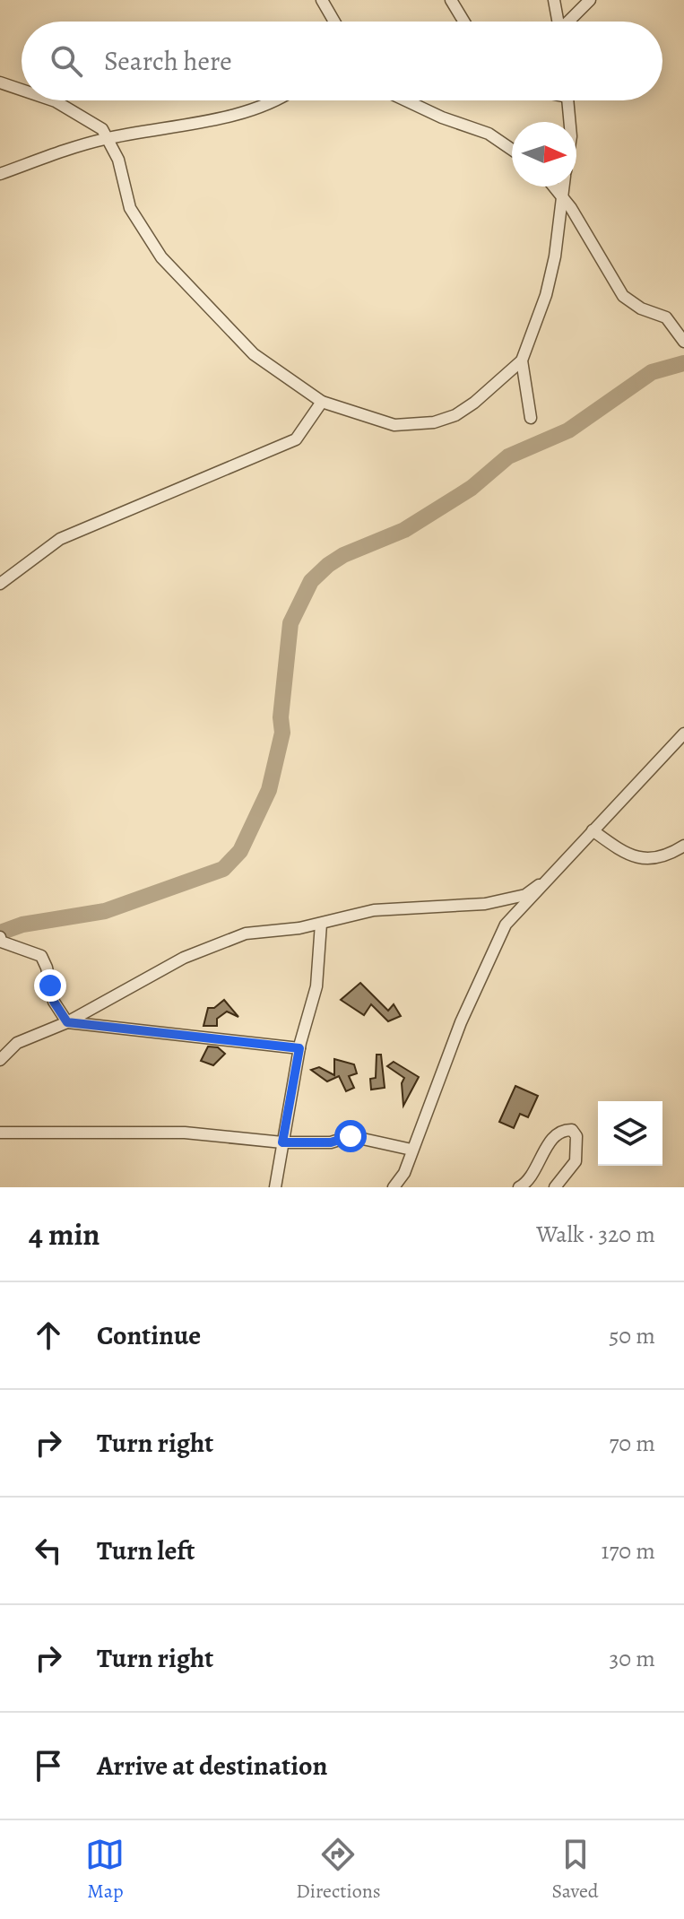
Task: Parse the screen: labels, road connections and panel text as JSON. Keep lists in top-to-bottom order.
{
  "north": "right",
  "page": {
    "search": "Search here",
    "heading": ["4 min", "Walk · 320 m"],
    "list": [
      ["Continue", "50 m"],
      ["Turn right", "70 m"],
      ["Turn left", "170 m"],
      ["Turn right", "30 m"],
      "Arrive at destination"
    ],
    "nav": ["Map", "Directions", "Saved"]
  }
}
